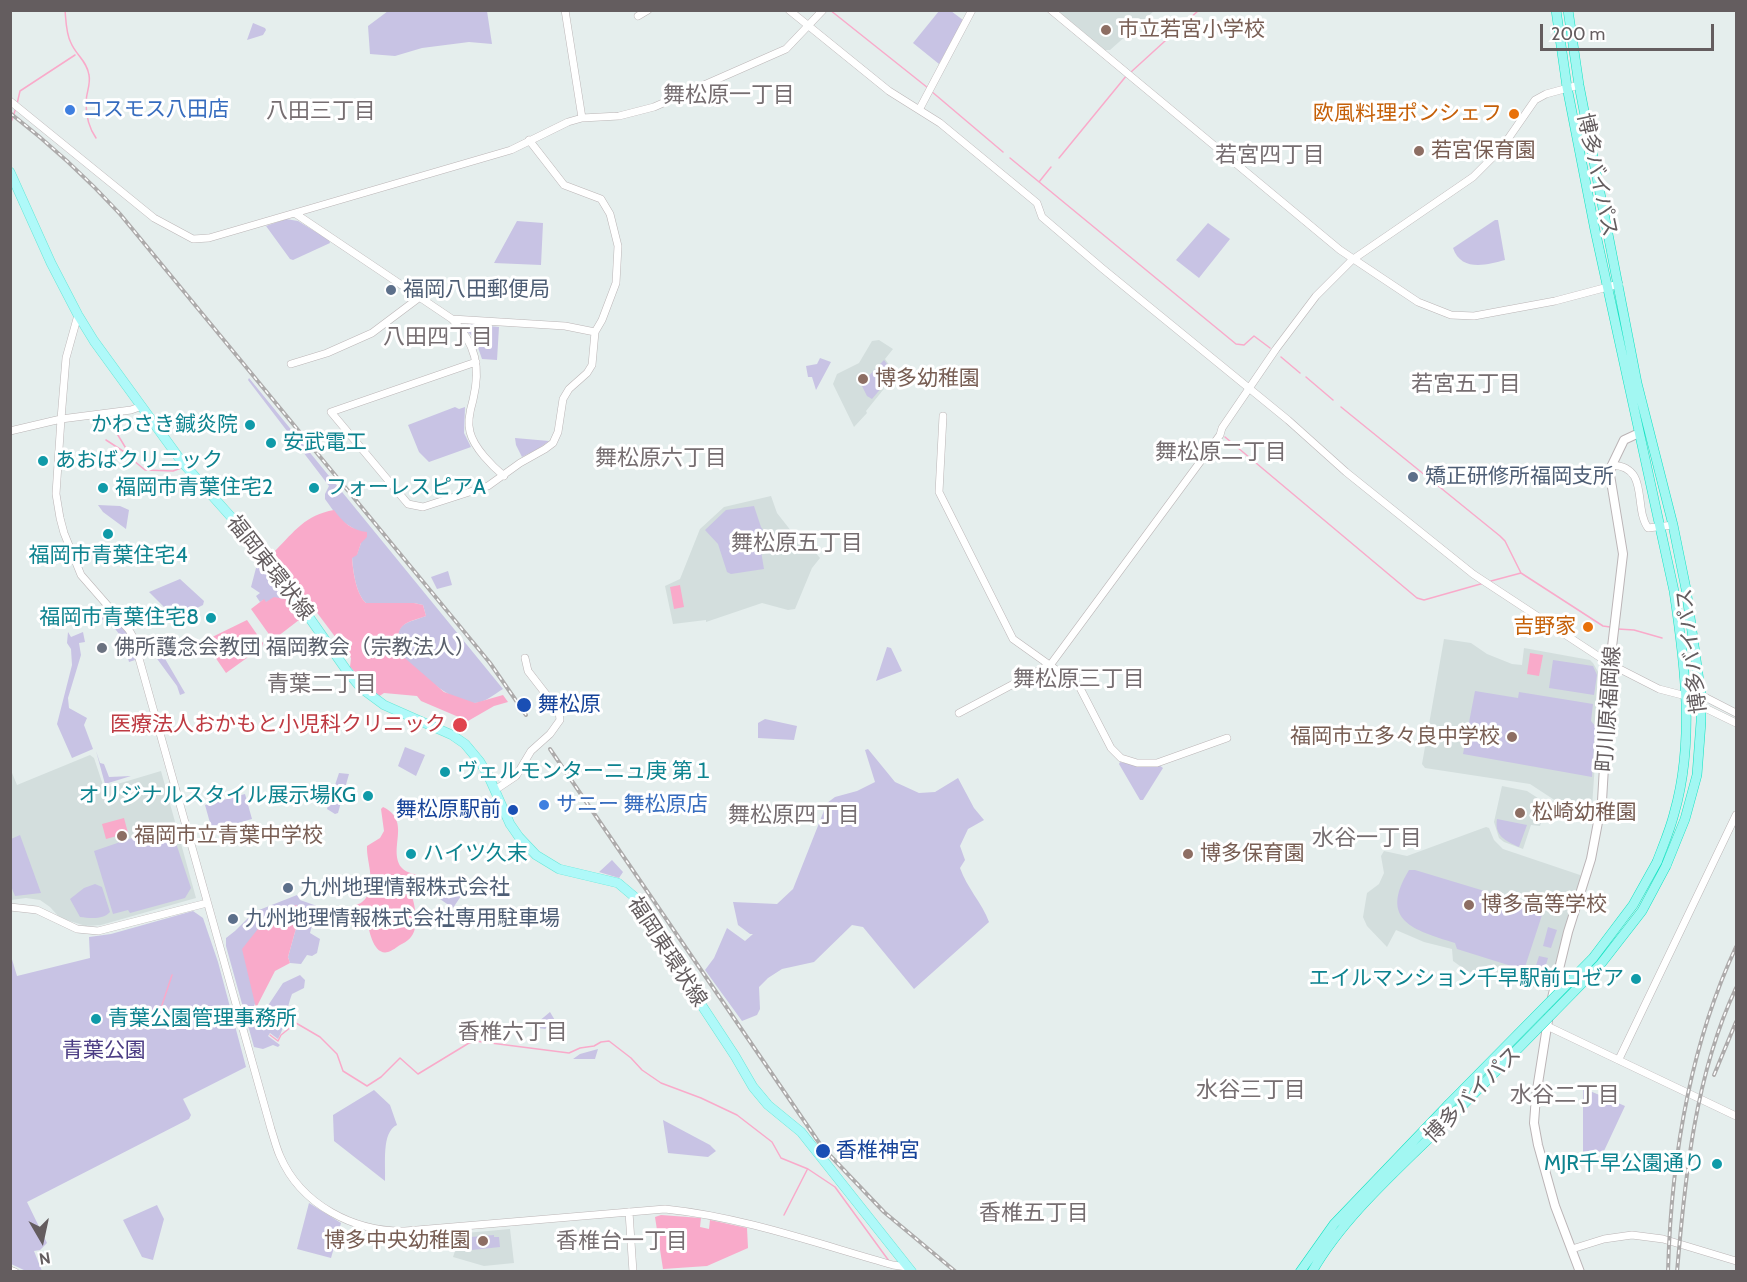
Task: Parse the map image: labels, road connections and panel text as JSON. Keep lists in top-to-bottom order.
{
  "streets": {
    "highway": ["博多バイパス"],
    "main road": ["福岡東環状線", "町川原福岡線"]
  },
  "crossings": [
    ["博多バイパス", "町川原福岡線"]
  ],
  "districts": [
    "舞松原一丁目",
    "八田三丁目",
    "若宮四丁目",
    "八田四丁目",
    "若宮五丁目",
    "舞松原二丁目",
    "舞松原六丁目",
    "舞松原五丁目",
    "舞松原三丁目",
    "青葉二丁目",
    "舞松原四丁目",
    "水谷一丁目",
    "香椎六丁目",
    "水谷三丁目",
    "水谷二丁目",
    "香椎五丁目",
    "香椎台一丁目"
  ],
  "parks": ["青葉公園"],
  "places": [
    "市立若宮小学校",
    "コスモス八田店",
    "欧風料理ポンシェフ",
    "若宮保育園",
    "福岡八田郵便局",
    "博多幼稚園",
    "かわさき鍼炎院",
    "安武電工",
    "あおばクリニック",
    "矯正研修所福岡支所",
    "福岡市青葉住宅2",
    "フォーレスピアA",
    "福岡市青葉住宅4",
    "福岡市青葉住宅8",
    "吉野家",
    "佛所護念会教団 福岡教会（宗教法人）",
    "舞松原",
    "医療法人おかもと小児科クリニック",
    "福岡市立多々良中学校",
    "ヴェルモンターニュ庚 第１",
    "オリジナルスタイル展示場KG",
    "サニー 舞松原店",
    "舞松原駅前",
    "松崎幼稚園",
    "福岡市立青葉中学校",
    "ハイツ久末",
    "博多保育園",
    "九州地理情報株式会社",
    "博多高等学校",
    "九州地理情報株式会社専用駐車場",
    "エイルマンション千早駅前ロゼア",
    "青葉公園管理事務所",
    "香椎神宮",
    "MJR千早公園通り",
    "博多中央幼稚園"
  ],
  "scale_bar": "200 m",
  "north": "bottom"
}
